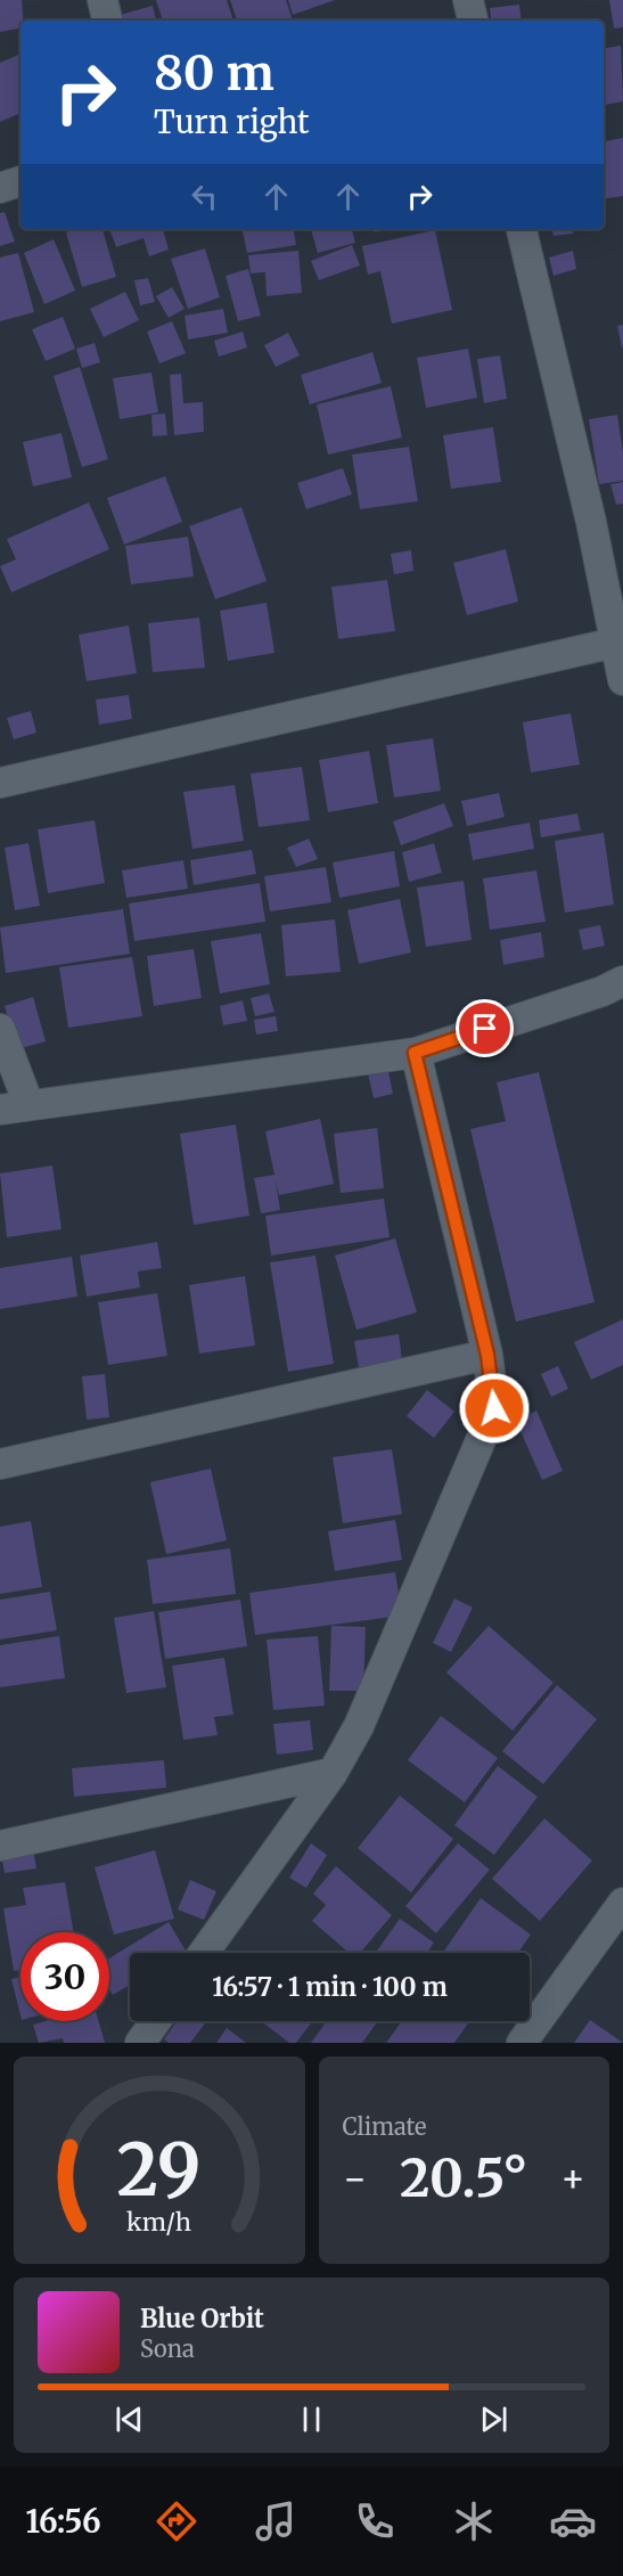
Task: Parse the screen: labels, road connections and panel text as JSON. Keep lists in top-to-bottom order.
{
  "page": {
    "turn": ["80 m", "Turn right"],
    "limit": "30",
    "trip": "16:57 · 1 min · 100 m",
    "tile": "Climate",
    "heat": ["−", "20.5°", "+"],
    "song": ["Blue Orbit", "Sona"],
    "tabs": "16:56",
    "gauge": ["29", "km/h"]
  }
}
